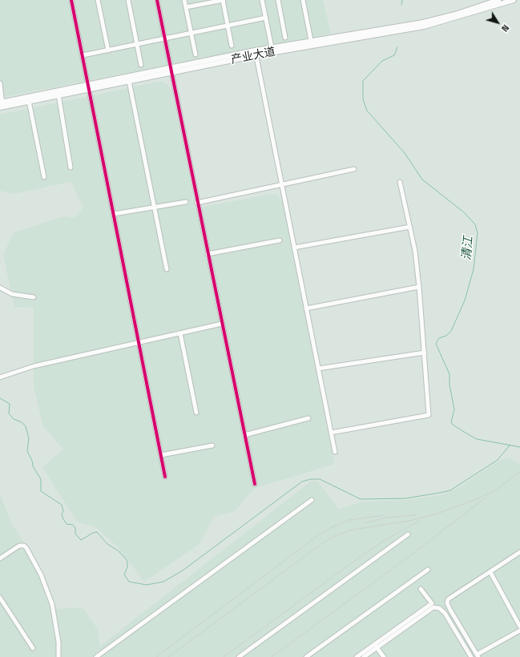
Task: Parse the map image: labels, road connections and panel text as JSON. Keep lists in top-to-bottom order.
{
  "streets": {
    "main road": ["产业大道"]
  },
  "water": ["清江"],
  "north": "bottom right"
}
